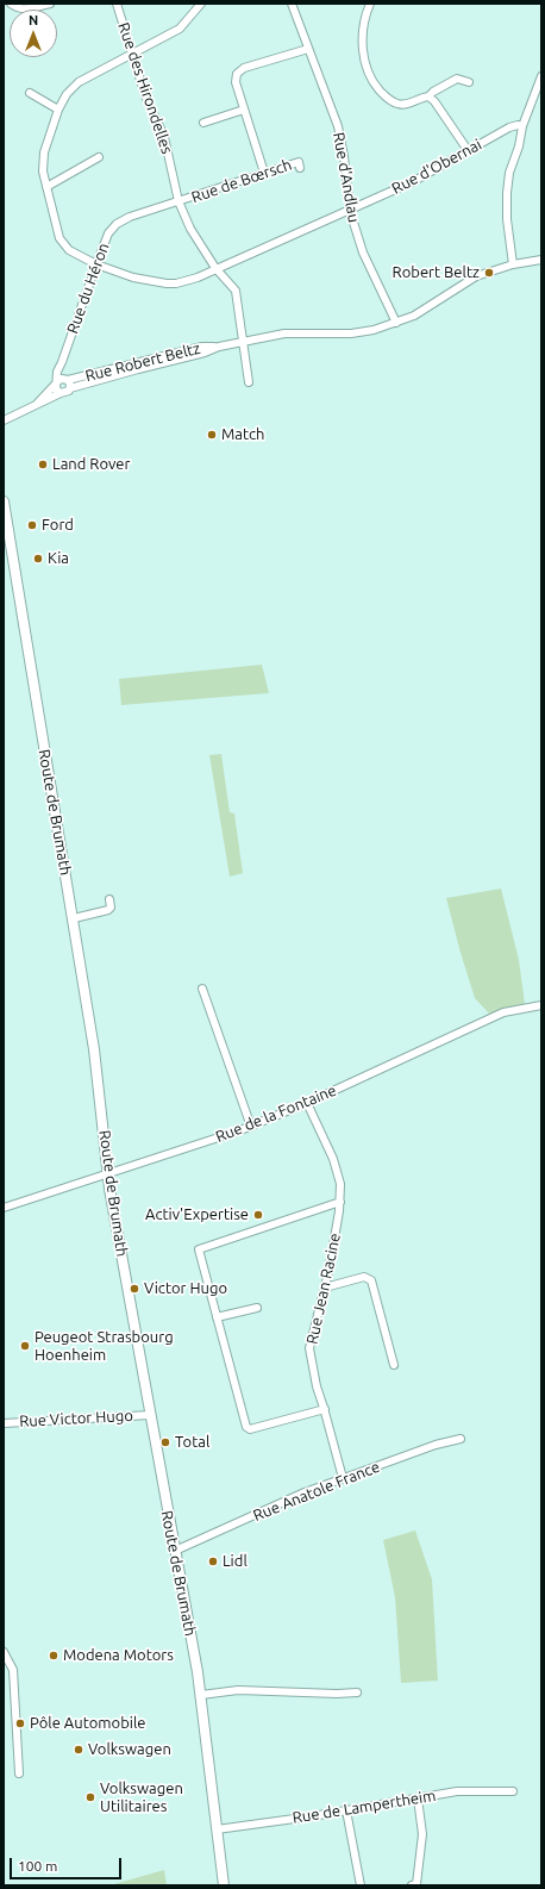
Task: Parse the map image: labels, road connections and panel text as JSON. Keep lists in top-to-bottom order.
{
  "streets": {
    "main road": ["Route de Brumath"],
    "street": [
      "Rue des Hirondelles",
      "Rue d'Obernai",
      "Rue d'Andlau",
      "Rue de Bœrsch",
      "Rue du Héron",
      "Rue Robert Beltz",
      "Rue de la Fontaine",
      "Rue Jean Racine",
      "Rue Victor Hugo",
      "Rue Anatole France",
      "Rue de Lampertheim"
    ]
  },
  "crossings": [
    ["Rue des Hirondelles", "Rue d'Obernai"],
    ["Rue des Hirondelles", "Rue de Bœrsch"],
    ["Rue des Hirondelles", "Rue du Héron"],
    ["Rue des Hirondelles", "Rue Robert Beltz"],
    ["Rue d'Obernai", "Rue d'Andlau"],
    ["Rue d'Obernai", "Rue du Héron"],
    ["Rue d'Andlau", "Rue Robert Beltz"],
    ["Rue de Bœrsch", "Rue du Héron"],
    ["Rue du Héron", "Rue Robert Beltz"],
    ["Route de Brumath", "Rue de la Fontaine"],
    ["Route de Brumath", "Rue Victor Hugo"],
    ["Route de Brumath", "Rue Anatole France"],
    ["Route de Brumath", "Rue de Lampertheim"],
    ["Rue de la Fontaine", "Rue Jean Racine"],
    ["Rue Jean Racine", "Rue Anatole France"]
  ],
  "places": [
    "Robert Beltz",
    "Match",
    "Land Rover",
    "Ford",
    "Kia",
    "Activ'Expertise",
    "Victor Hugo",
    "Peugeot Strasbourg Hoenheim",
    "Total",
    "Lidl",
    "Modena Motors",
    "Pôle Automobile",
    "Volkswagen",
    "Volkswagen Utilitaires"
  ],
  "scale_bar": "100 m",
  "north": "top"
}
